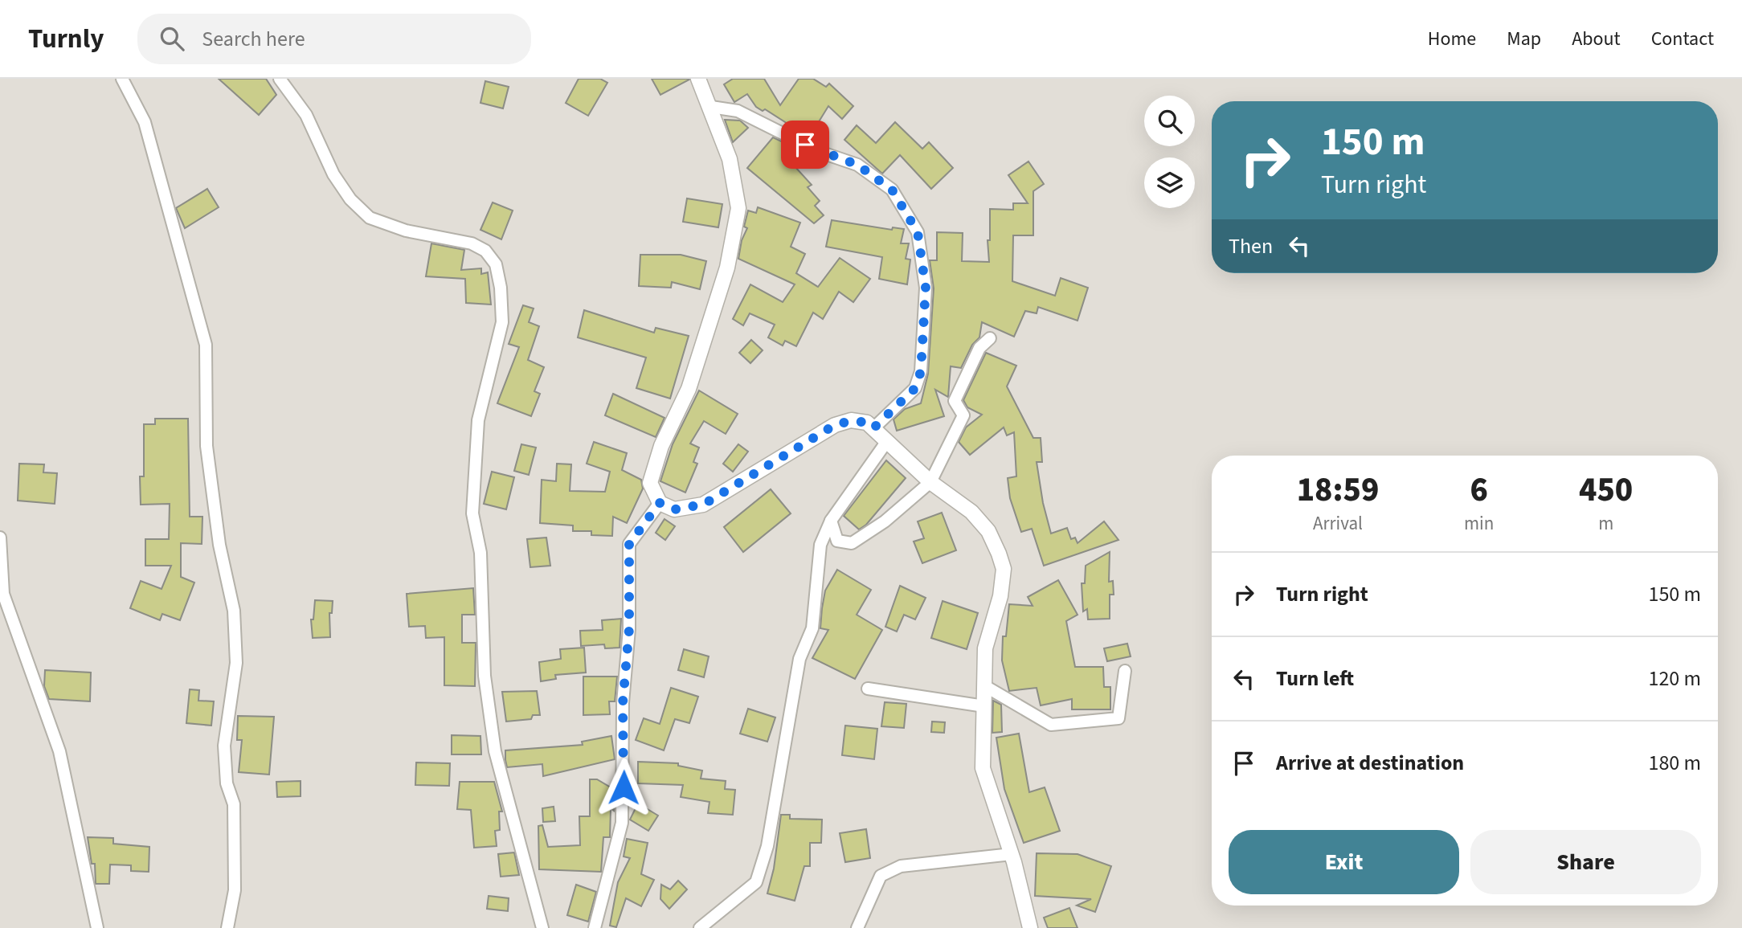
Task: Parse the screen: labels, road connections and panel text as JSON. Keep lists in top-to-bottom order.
{
  "page": {
    "header": "Turnly",
    "search": "Search here",
    "nav": [
      "Home",
      "Map",
      "About",
      "Contact"
    ],
    "turn": ["150 m", "Turn right"],
    "then": "Then",
    "eta": [
      "18:59",
      "Arrival",
      "6",
      "min",
      "450",
      "m"
    ],
    "list": [
      {
        "name": "Turn right",
        "value": "150 m"
      },
      {
        "name": "Turn left",
        "value": "120 m"
      },
      {
        "name": "Arrive at destination",
        "value": "180 m"
      }
    ],
    "buttons": ["Exit", "Share"]
  }
}
